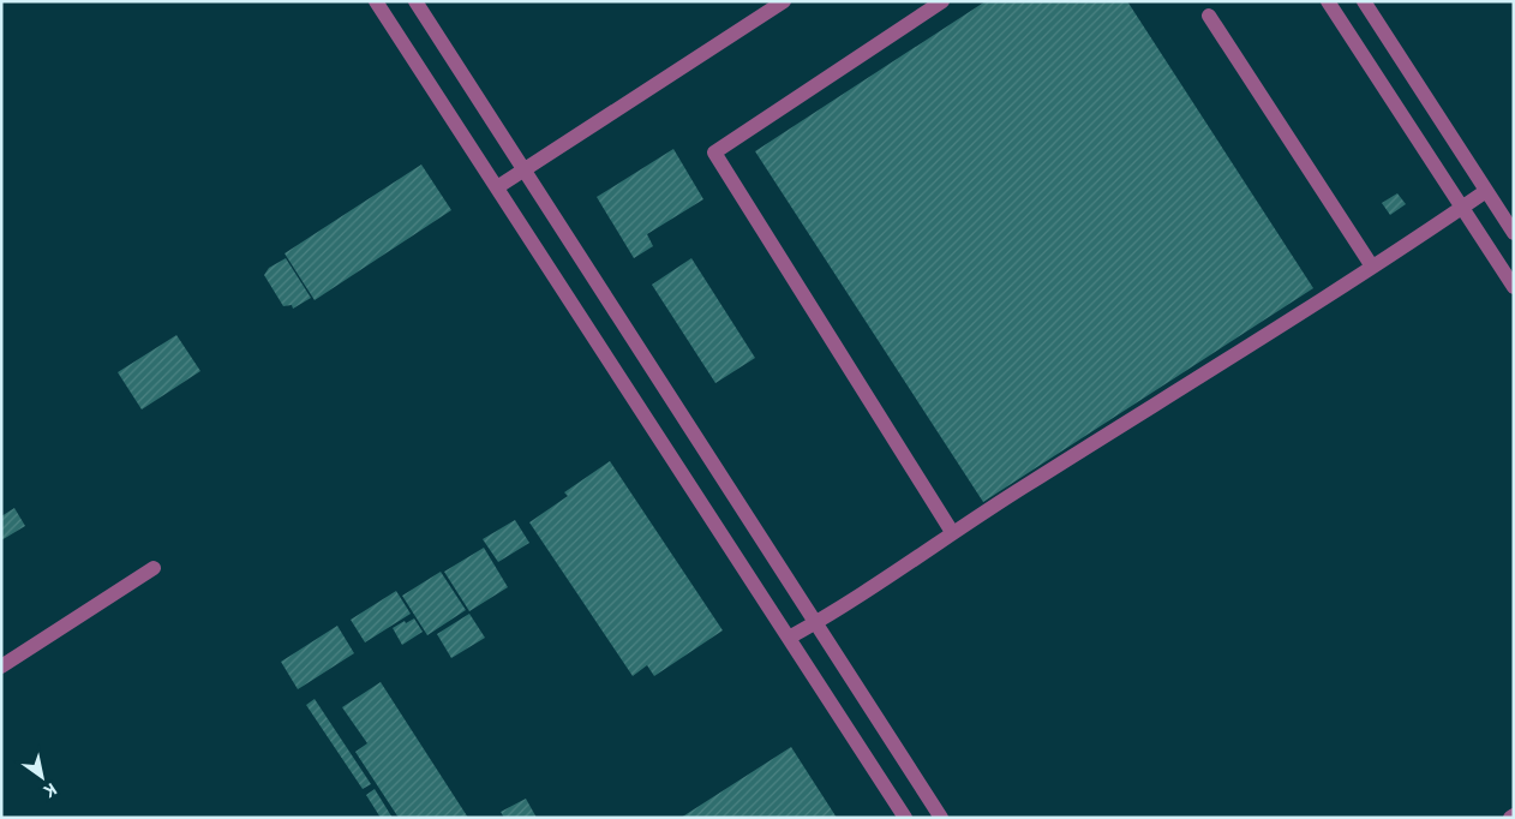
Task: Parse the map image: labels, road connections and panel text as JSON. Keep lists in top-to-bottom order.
{
  "north": "bottom right"
}
